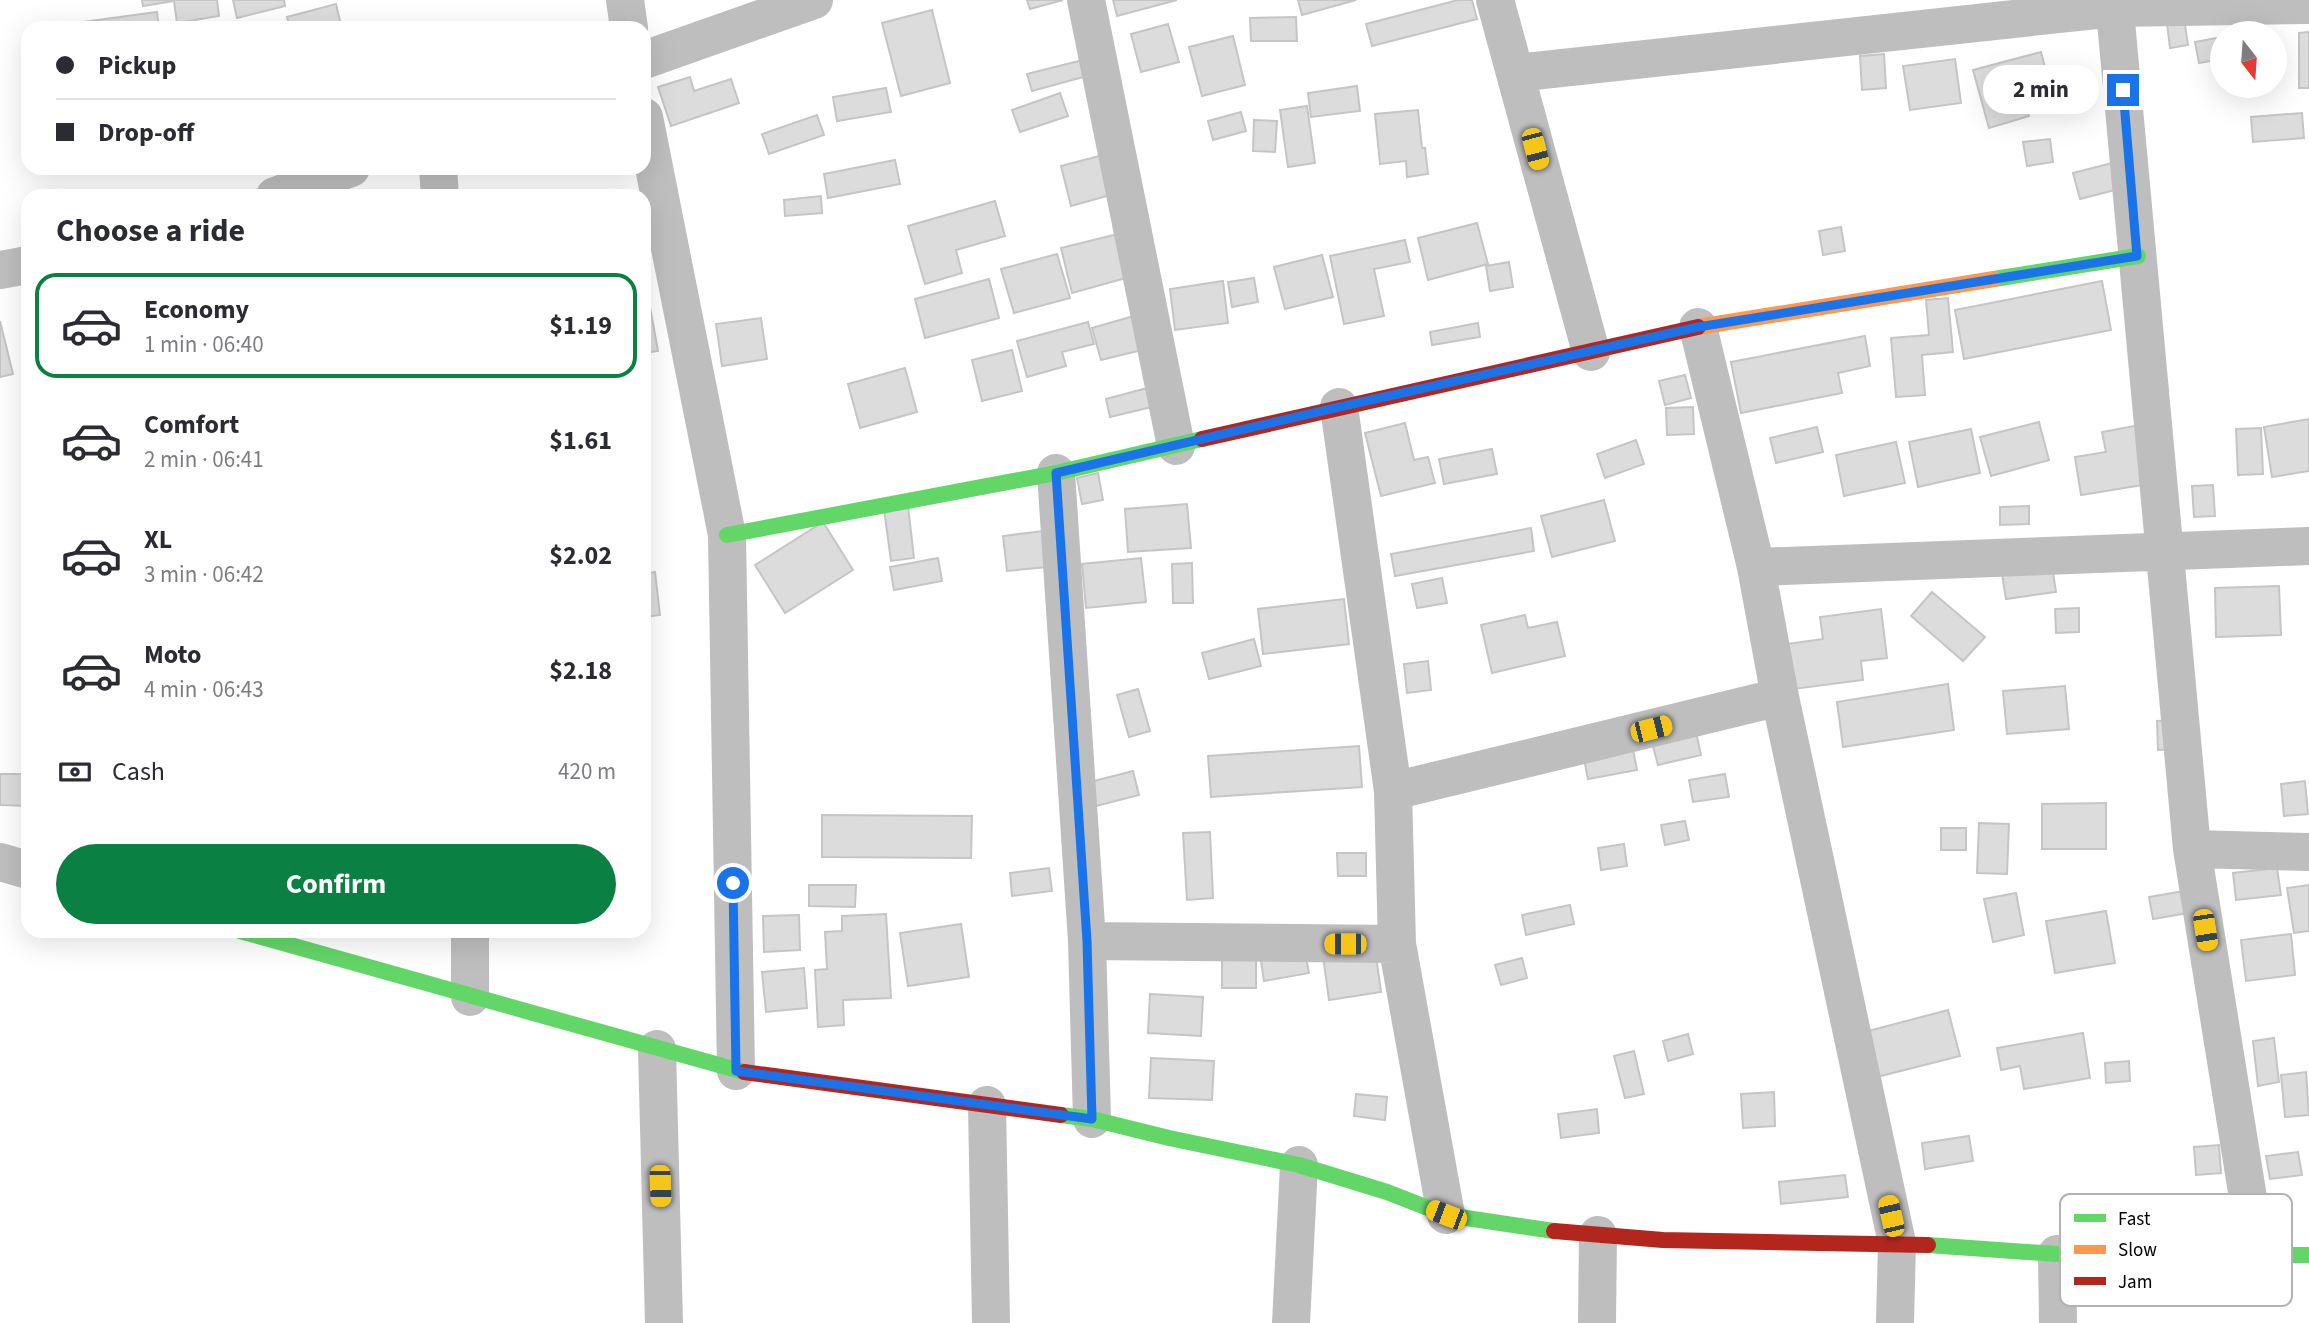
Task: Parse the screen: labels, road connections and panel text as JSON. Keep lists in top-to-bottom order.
{
  "legend": ["Fast", "Slow", "Jam"],
  "north": "bottom",
  "page": {
    "banner": ["Pickup", "Drop-off"],
    "bubble": "2 min",
    "heading": "Choose a ride",
    "list": [
      {
        "name": "Economy",
        "note": "1 min · 06:40",
        "value": "$1.19"
      },
      {
        "name": "Comfort",
        "note": "2 min · 06:41",
        "value": "$1.61"
      },
      {
        "name": "XL",
        "note": "3 min · 06:42",
        "value": "$2.02"
      },
      {
        "name": "Moto",
        "note": "4 min · 06:43",
        "value": "$2.18"
      }
    ],
    "pay": ["Cash", "420 m"],
    "buttons": "Confirm"
  }
}
